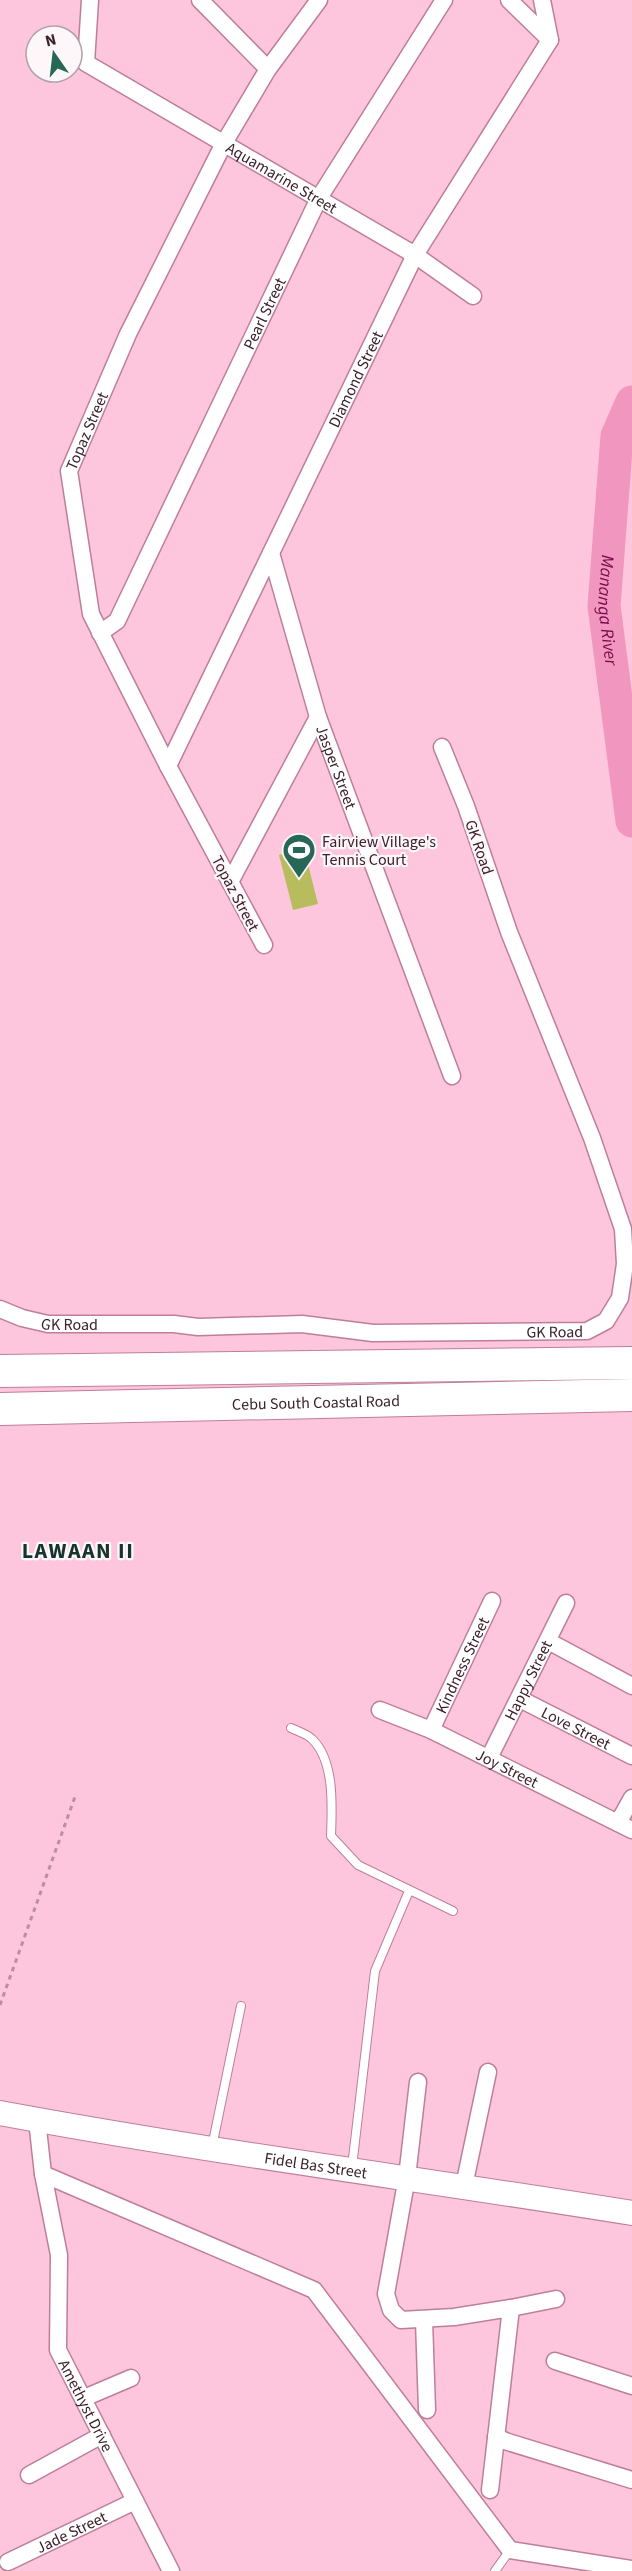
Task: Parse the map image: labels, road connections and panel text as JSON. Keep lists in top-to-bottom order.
{
  "streets": {
    "highway": ["Cebu South Coastal Road"],
    "street": [
      "Aquamarine Street",
      "Pearl Street",
      "Diamond Street",
      "Topaz Street",
      "Jasper Street",
      "GK Road",
      "Kindness Street",
      "Happy Street",
      "Love Street",
      "Joy Street",
      "Fidel Bas Street",
      "Amethyst Drive",
      "Jade Street"
    ]
  },
  "crossings": [
    ["Aquamarine Street", "Pearl Street"],
    ["Aquamarine Street", "Diamond Street"],
    ["Aquamarine Street", "Topaz Street"],
    ["Pearl Street", "Topaz Street"],
    ["Diamond Street", "Topaz Street"],
    ["Diamond Street", "Jasper Street"],
    ["Kindness Street", "Joy Street"],
    ["Happy Street", "Love Street"],
    ["Happy Street", "Joy Street"],
    ["Fidel Bas Street", "Amethyst Drive"],
    ["Amethyst Drive", "Jade Street"]
  ],
  "districts": ["LAWAAN II"],
  "water": ["Mananga River"],
  "places": {
    "sports": ["Fairview Village's Tennis Court"]
  },
  "north": "top"
}
